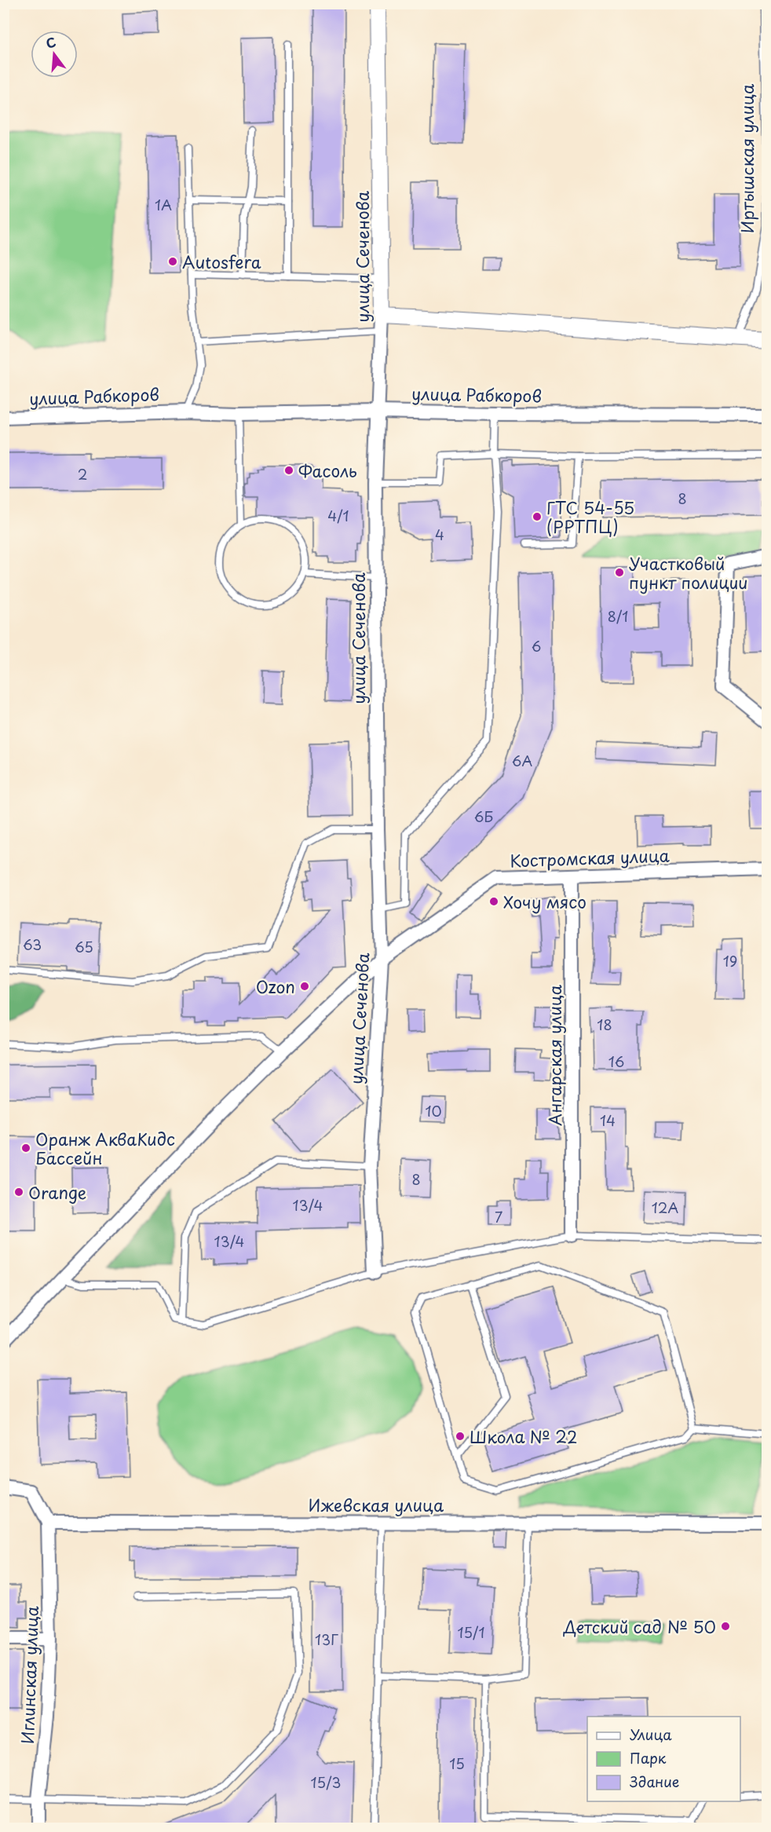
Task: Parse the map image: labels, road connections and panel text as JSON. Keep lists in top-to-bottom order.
{
  "streets": {
    "street": [
      "улица Сеченова",
      "улица Рабкоров",
      "Костромская улица",
      "Ангарская улица",
      "Ижевская улица",
      "Иглинская улица"
    ],
    "lane": ["Иртышская улица"]
  },
  "crossings": [
    ["улица Сеченова", "улица Рабкоров"],
    ["улица Сеченова", "Костромская улица"],
    ["Костромская улица", "Ангарская улица"],
    ["Ижевская улица", "Иглинская улица"]
  ],
  "places": [
    "Autosfera",
    "Фасоль",
    "ГТС 54-55 (РРТПЦ)",
    "Участковый пункт полиции",
    "Хочу мясо",
    "Ozon",
    "Оранж АкваКидс Бассейн",
    "Orange",
    "Школа № 22",
    "Детский сад № 50"
  ],
  "house_numbers": [
    "1А",
    "2",
    "8",
    "4/1",
    "4",
    "8/1",
    "6",
    "6А",
    "6Б",
    "63",
    "65",
    "19",
    "18",
    "16",
    "10",
    "14",
    "8",
    "13/4",
    "12А",
    "7",
    "13/4",
    "15/1",
    "13Г",
    "15",
    "15/3"
  ],
  "legend": ["Улица", "Парк", "Здание"],
  "north": "top"
}
